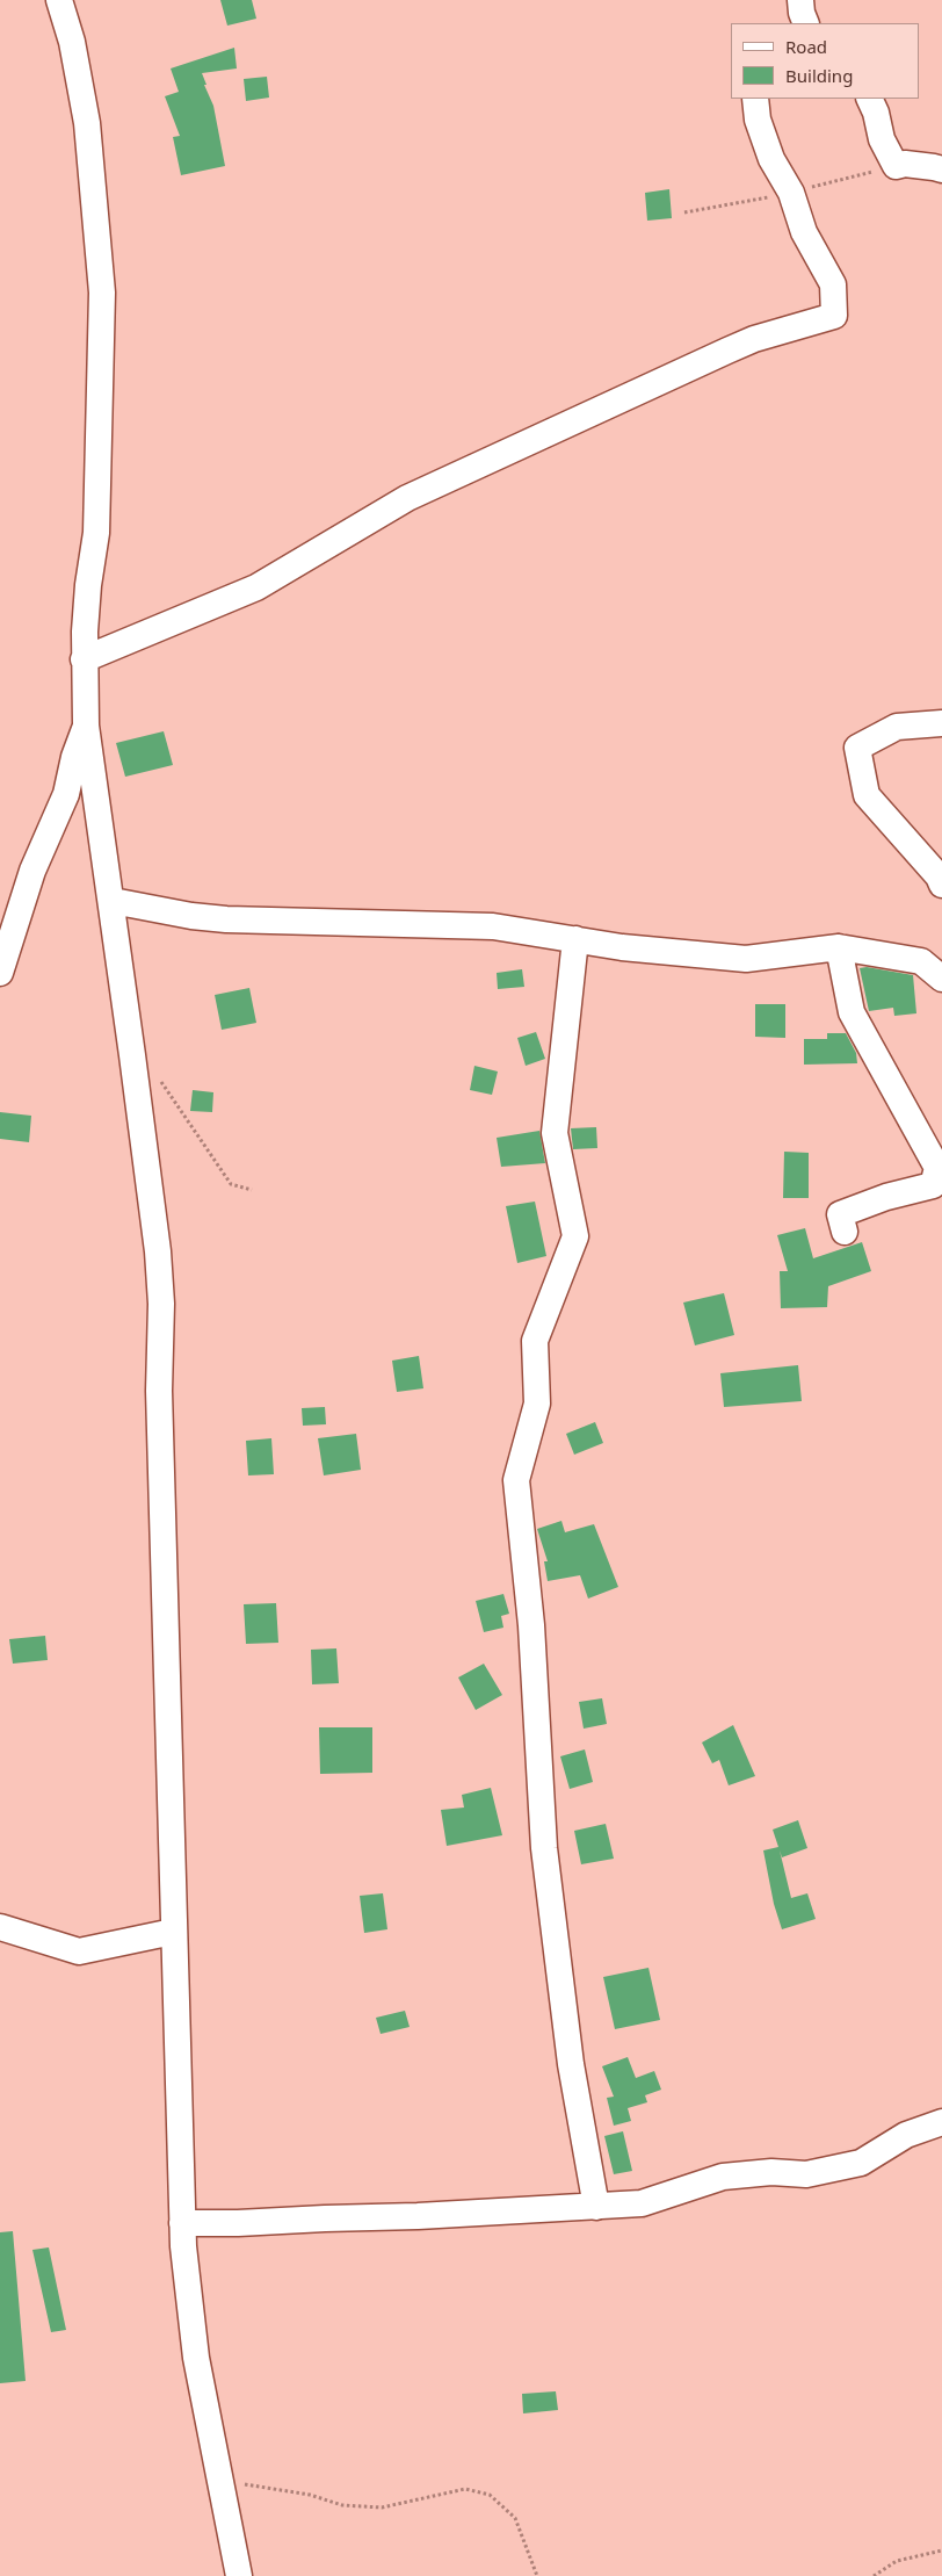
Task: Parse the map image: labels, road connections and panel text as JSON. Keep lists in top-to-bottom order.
{
  "legend": ["Road", "Building"]
}
